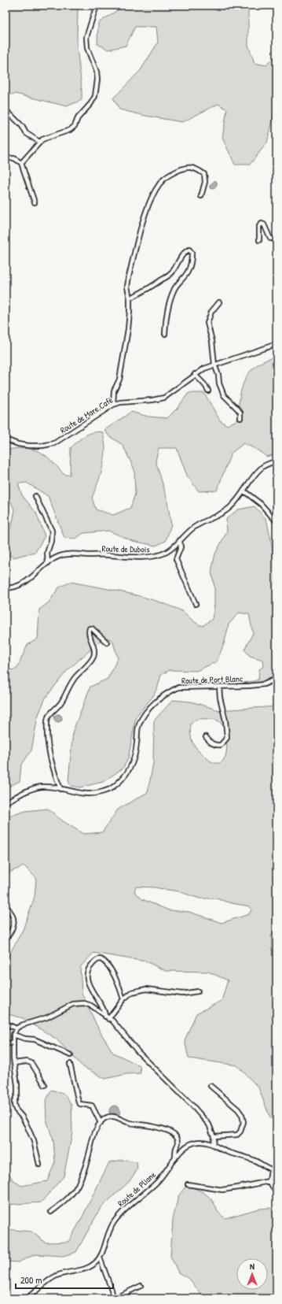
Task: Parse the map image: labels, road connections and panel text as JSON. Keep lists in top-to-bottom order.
{
  "streets": {
    "street": [
      "Route de Mare Café",
      "Route de Dubois",
      "Route de Port Blanc",
      "Route de Pliane"
    ]
  },
  "scale_bar": "200 m",
  "north": "top"
}
